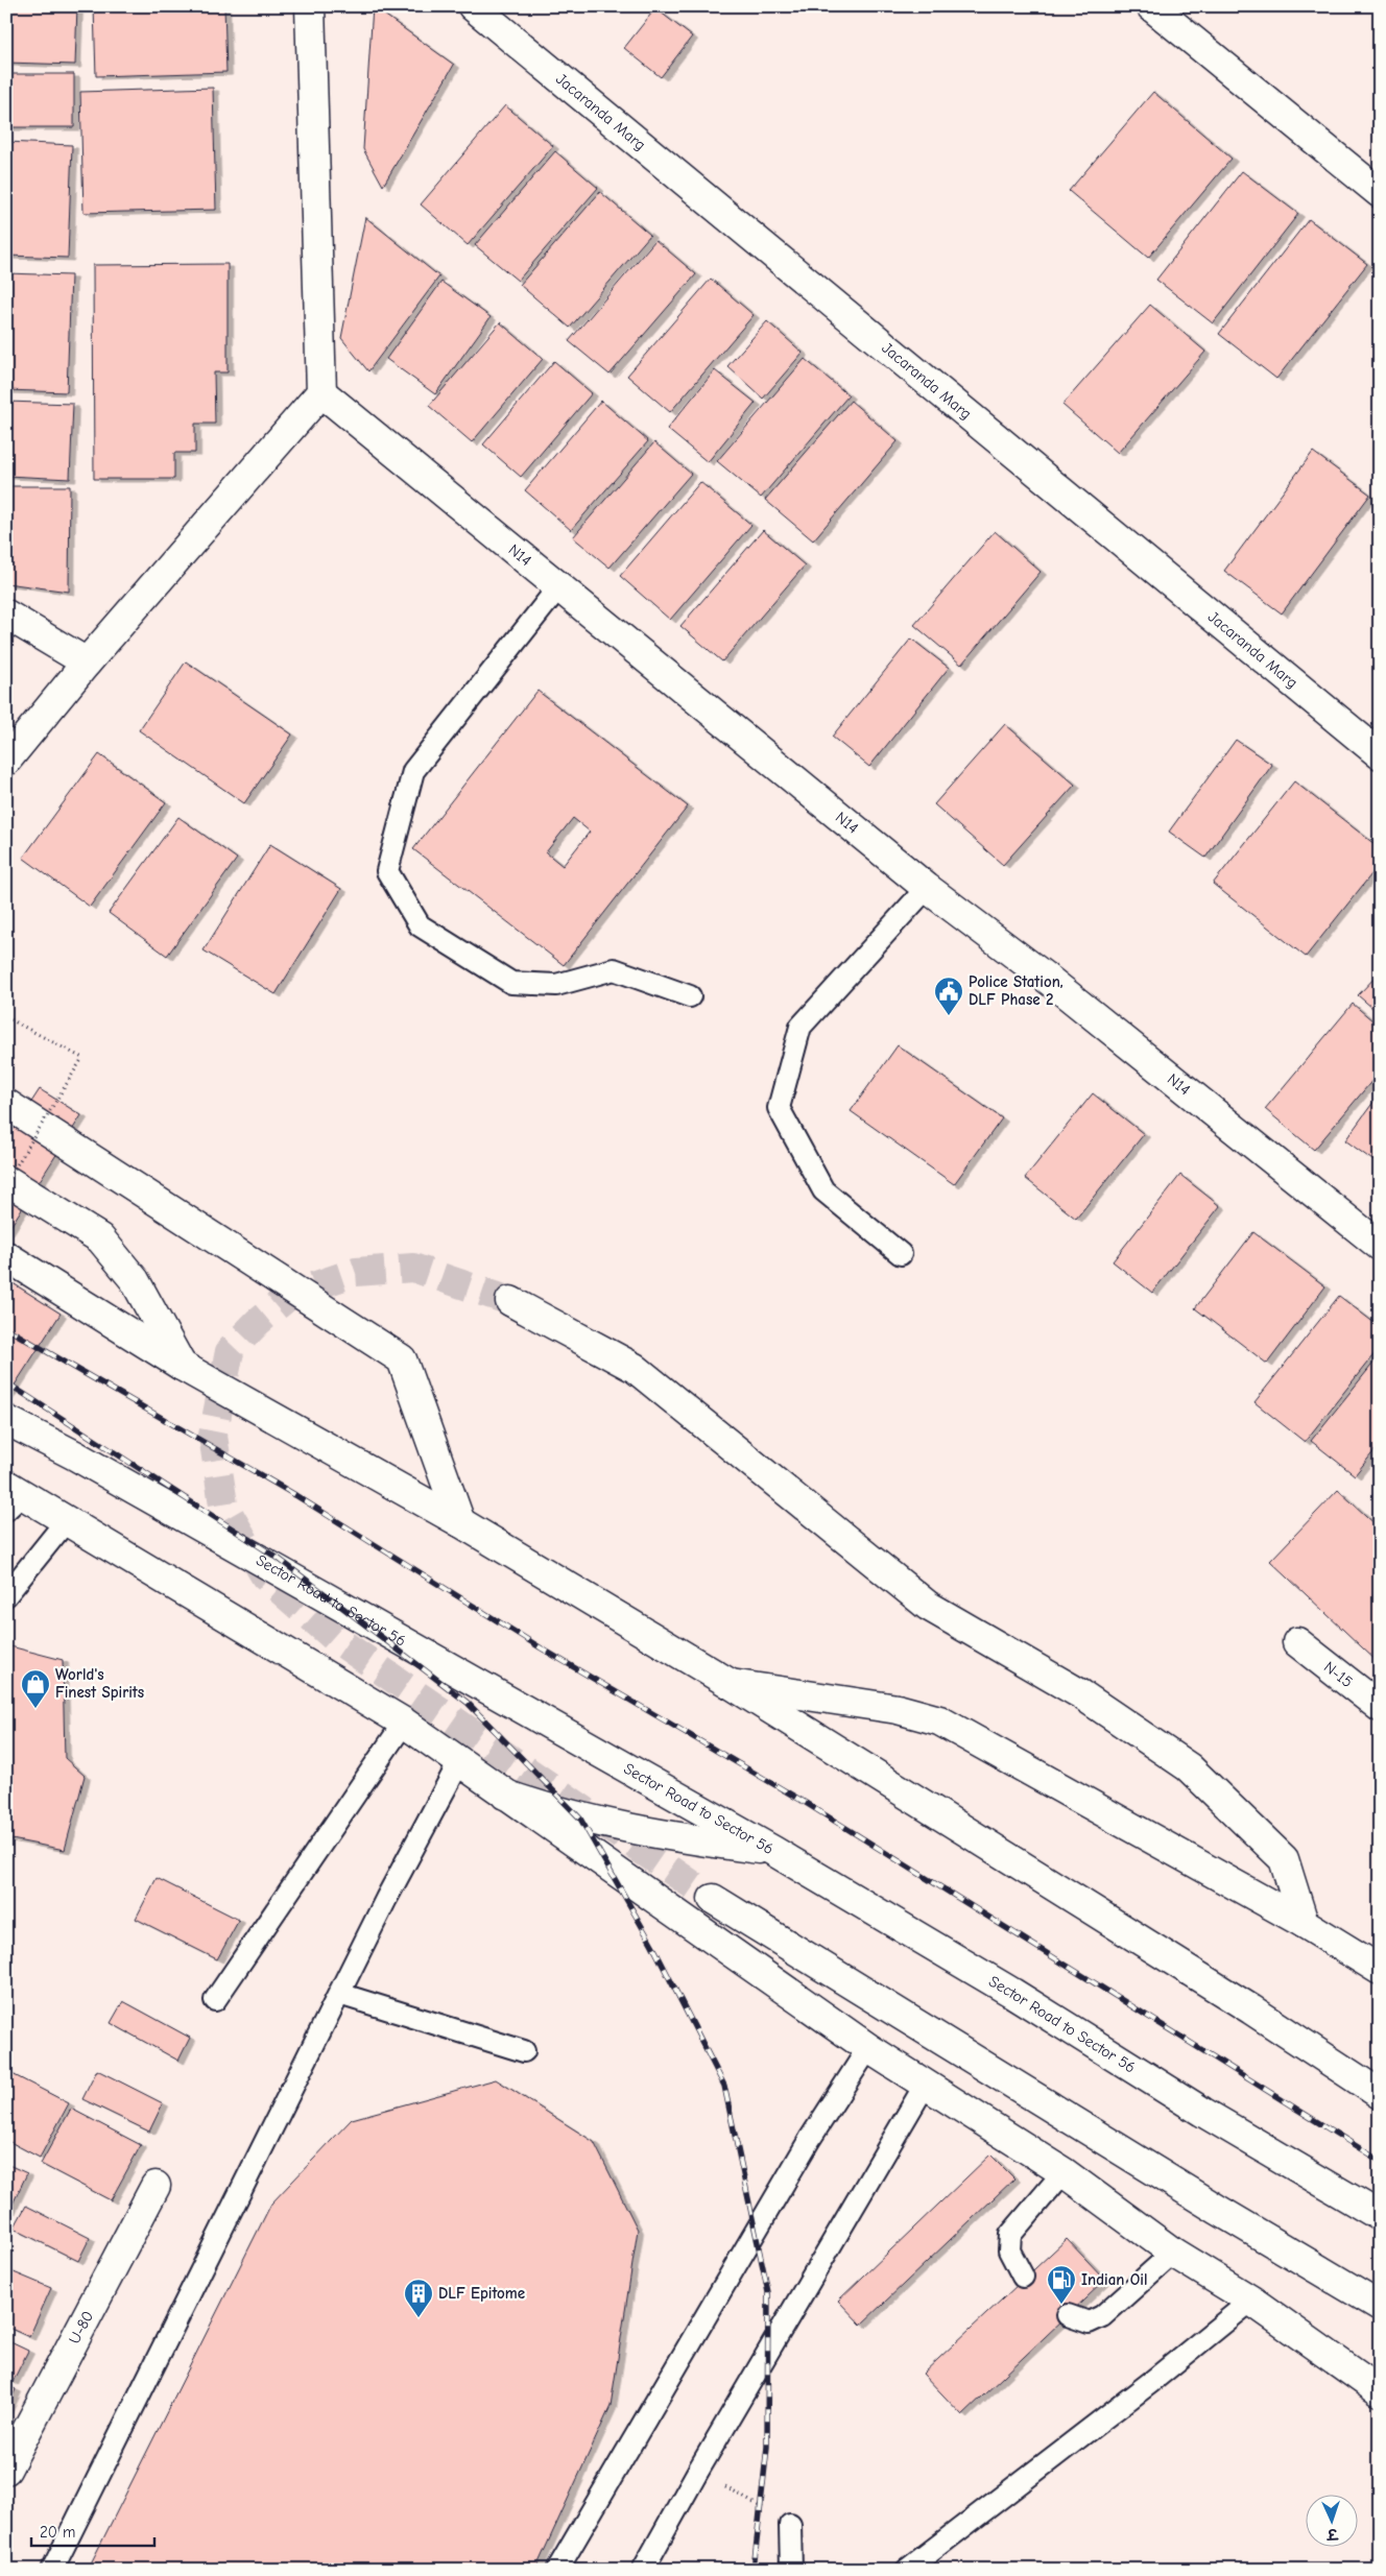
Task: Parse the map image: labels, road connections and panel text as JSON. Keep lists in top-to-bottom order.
{
  "streets": {
    "street": [
      "Jacaranda Marg",
      "N14",
      "Sector Road to Sector 56",
      "N-15",
      "U-80"
    ]
  },
  "places": {
    "public building": ["Police Station, DLF Phase 2"],
    "shop": ["World's Finest Spirits"],
    "fuel station": ["Indian Oil"],
    "building": ["DLF Epitome"]
  },
  "scale_bar": "20 m",
  "north": "bottom"
}
